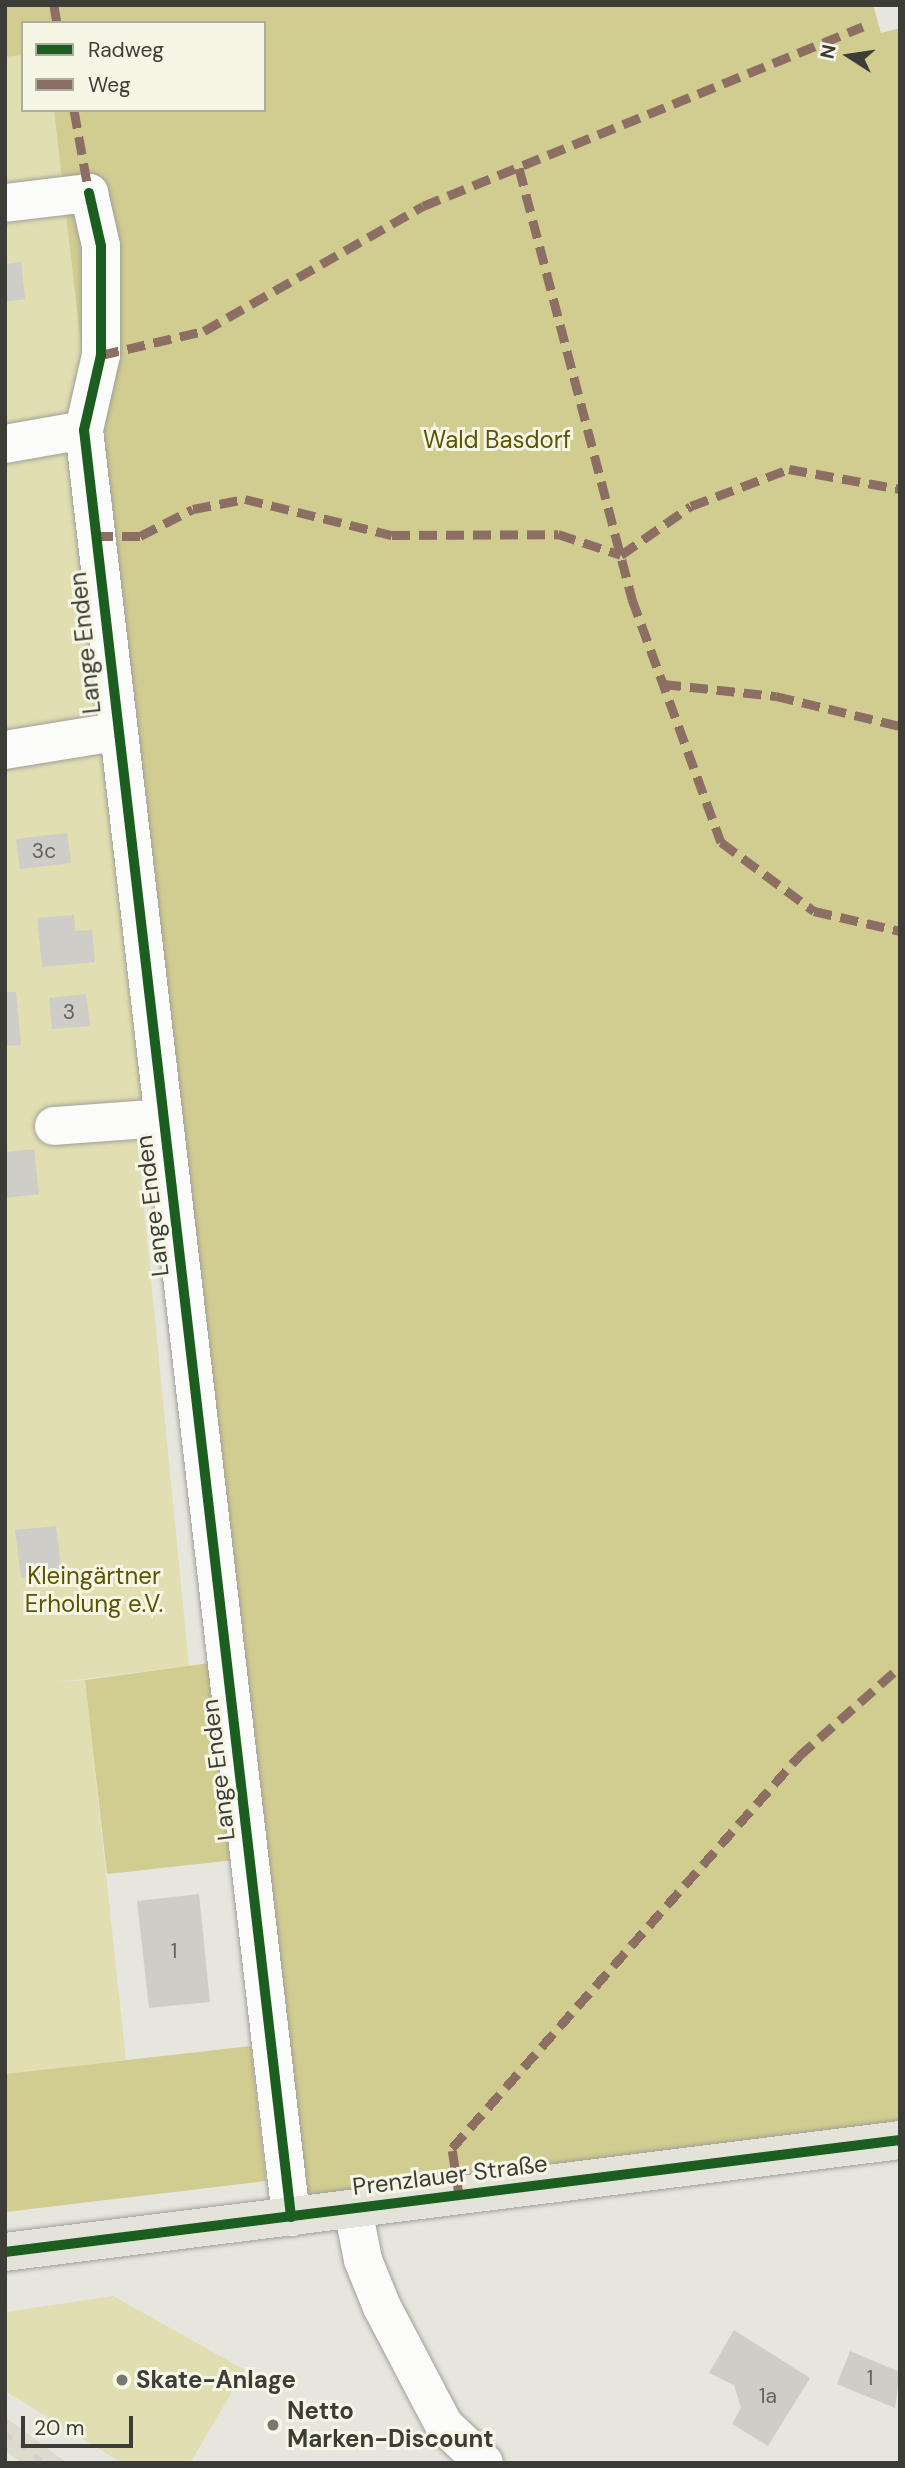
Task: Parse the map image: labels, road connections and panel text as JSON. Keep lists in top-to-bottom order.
{
  "streets": {
    "main road": ["Prenzlauer Straße"],
    "street": ["Lange Enden"]
  },
  "crossings": [
    ["Lange Enden", "Prenzlauer Straße"]
  ],
  "parks": ["Wald Basdorf", "Kleingärtner Erholung e.V."],
  "places": ["Skate-Anlage", "Netto Marken-Discount"],
  "house_numbers": [
    "3c",
    "3",
    "1",
    "1",
    "1a"
  ],
  "legend": ["Radweg", "Weg"],
  "scale_bar": "20 m",
  "north": "left"
}
